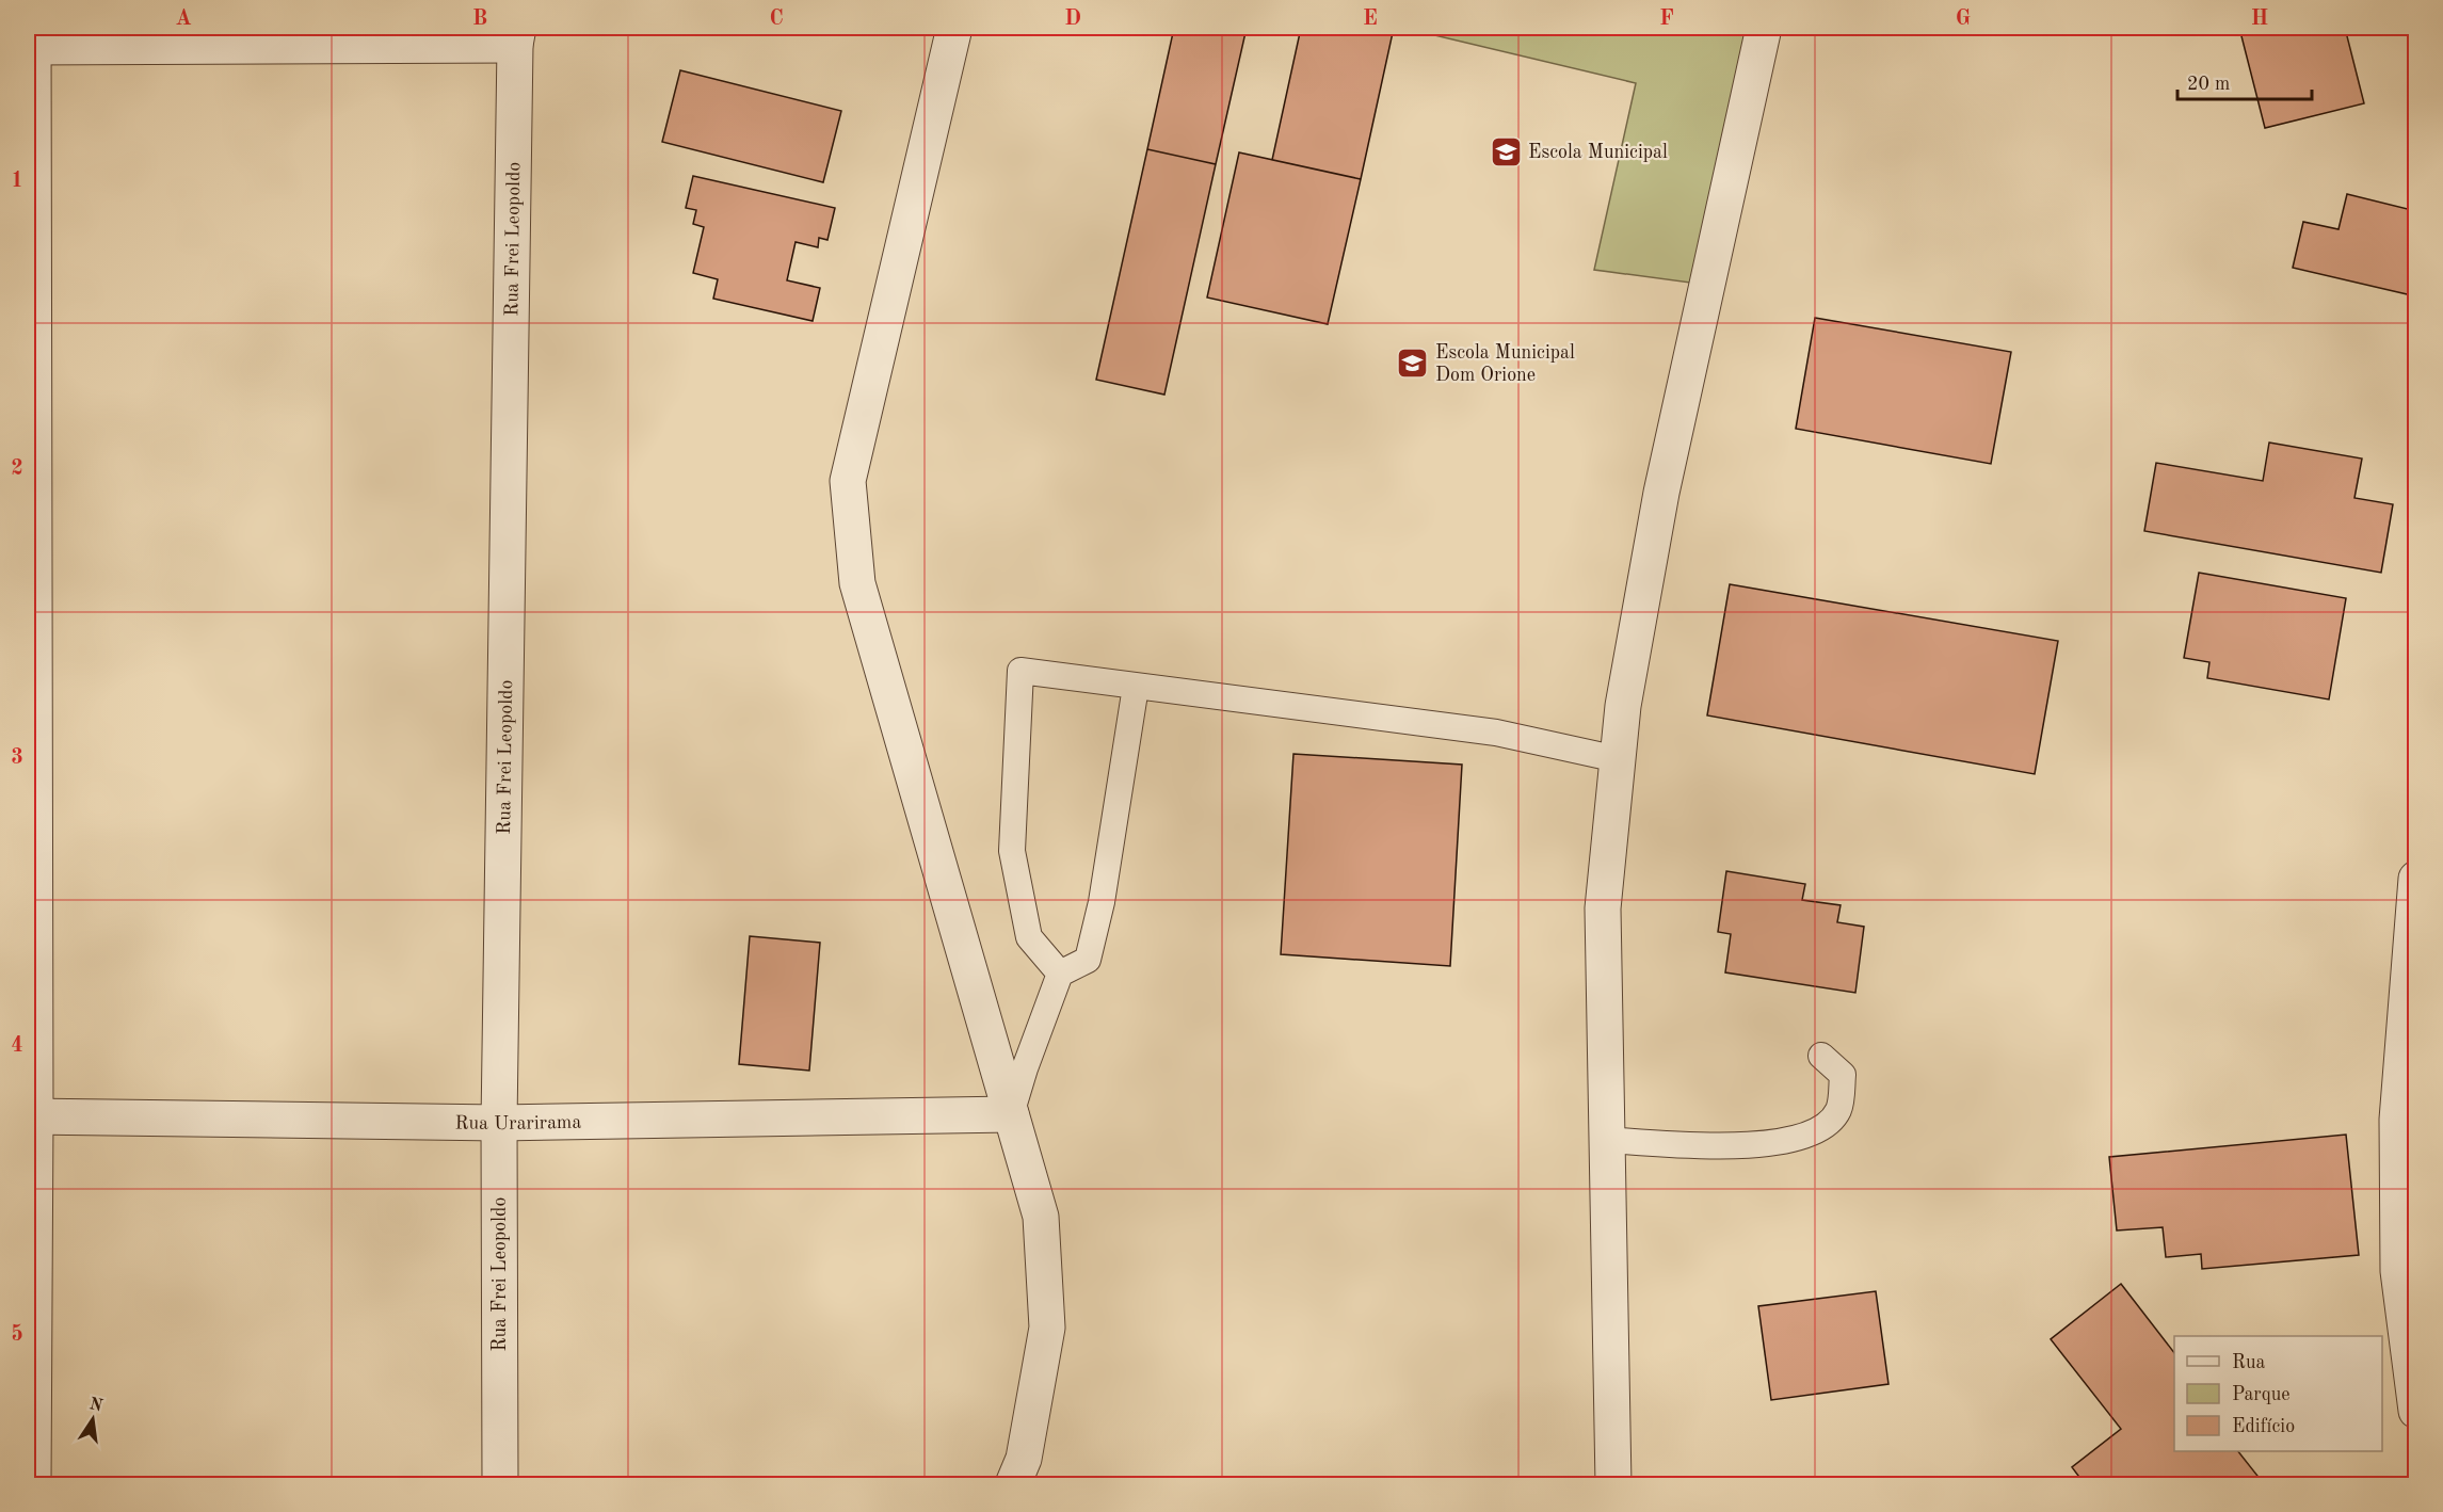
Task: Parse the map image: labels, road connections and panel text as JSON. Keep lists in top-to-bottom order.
{
  "streets": {
    "street": ["Rua Frei Leopoldo", "Rua Urarirama"]
  },
  "crossings": [
    ["Rua Frei Leopoldo", "Rua Urarirama"]
  ],
  "places": {
    "school or university": ["Escola Municipal", "Escola Municipal Dom Orione"]
  },
  "legend": ["Rua", "Parque", "Edifício"],
  "scale_bar": "20 m",
  "north": "top",
  "grid": {
    "columns": [
      "A",
      "B",
      "C",
      "D",
      "E",
      "F",
      "G",
      "H"
    ],
    "rows": [
      "1",
      "2",
      "3",
      "4",
      "5"
    ]
  }
}
